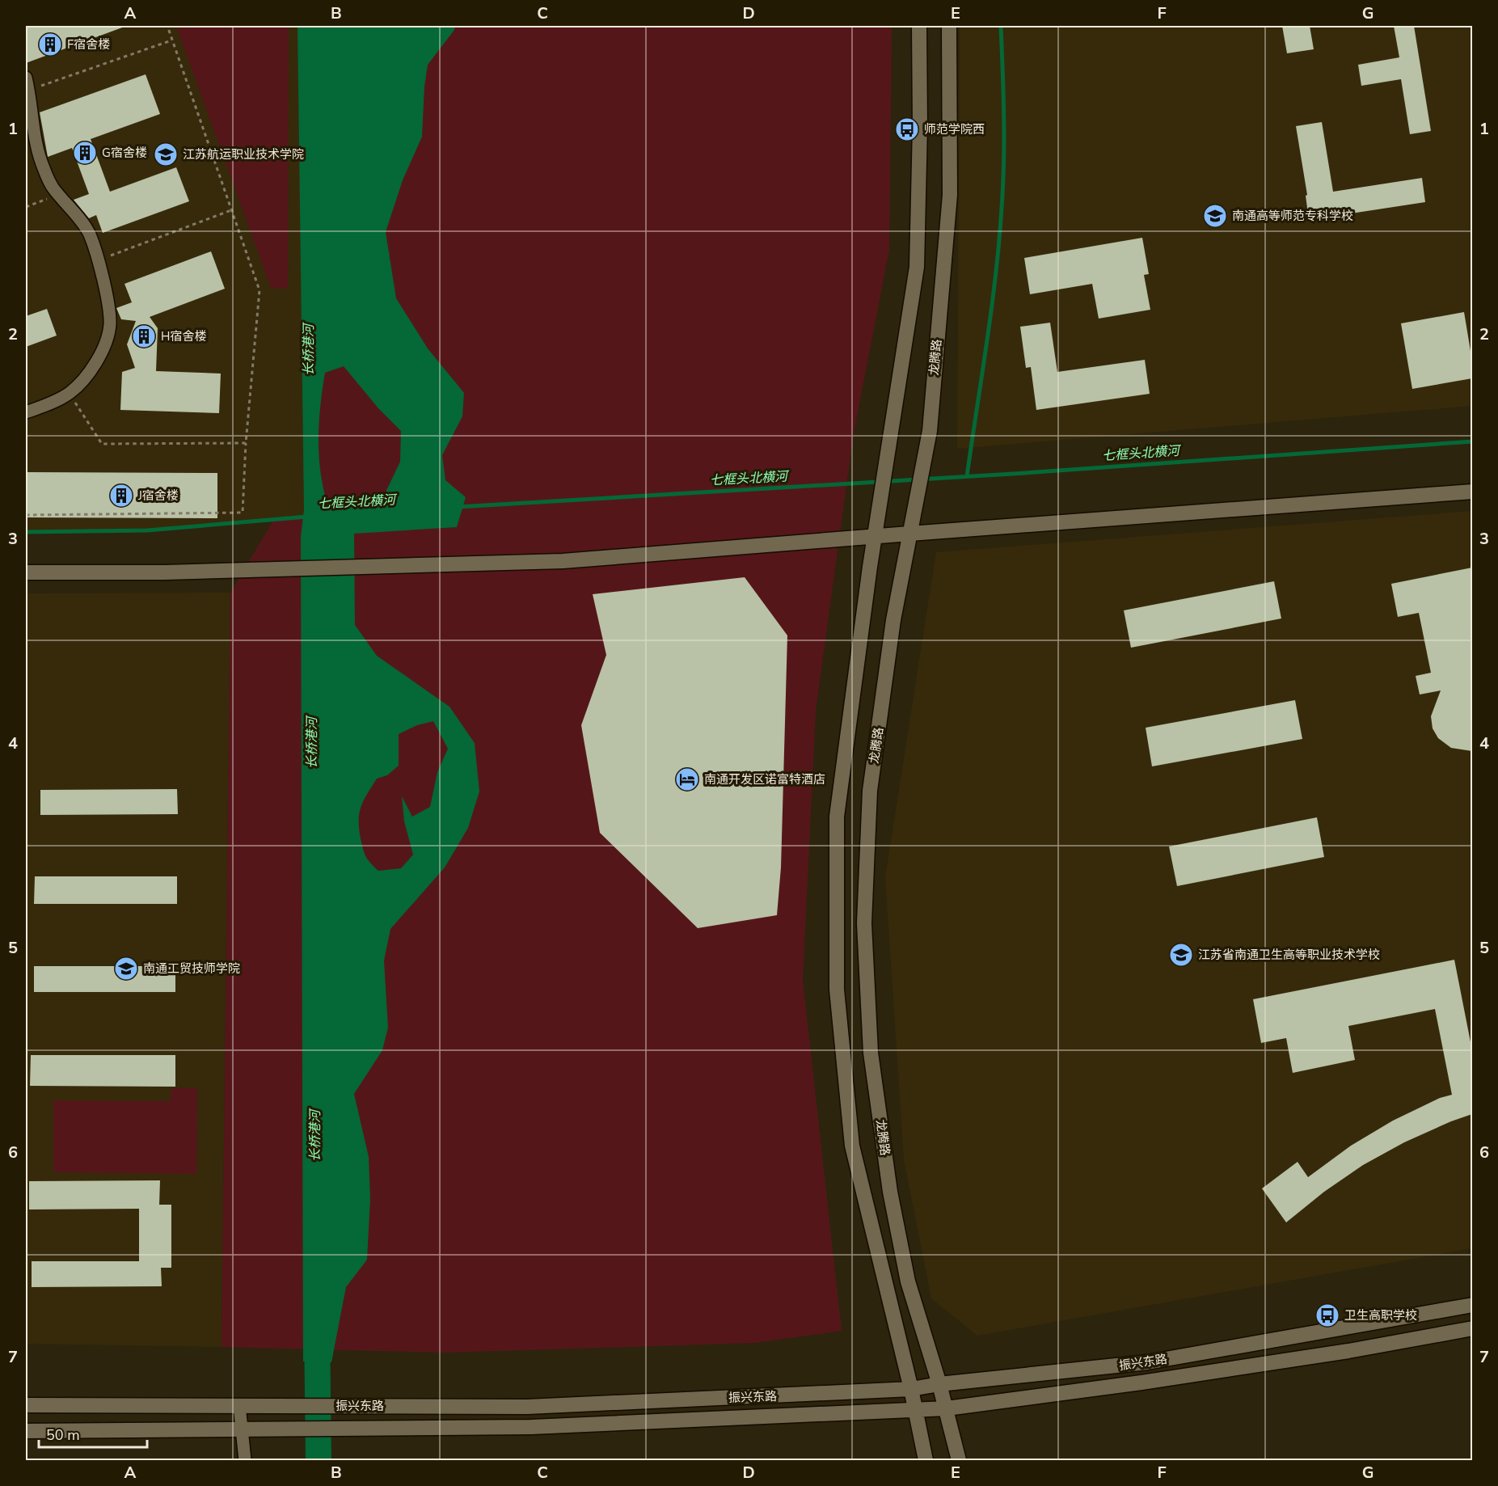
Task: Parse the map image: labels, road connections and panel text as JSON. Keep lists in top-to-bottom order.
{
  "streets": {
    "main road": ["龙腾路", "振兴东路"]
  },
  "crossings": [
    ["龙腾路", "振兴东路"]
  ],
  "water": ["长桥港河", "七框头北横河"],
  "places": {
    "building": [
      "F宿舍楼",
      "G宿舍楼",
      "H宿舍楼",
      "J宿舍楼"
    ],
    "bus stop": ["师范学院西", "卫生高职学校"],
    "school or university": [
      "江苏航运职业技术学院",
      "南通高等师范专科学校",
      "江苏省南通卫生高等职业技术学校",
      "南通工贸技师学院"
    ],
    "hotel": ["南通开发区诺富特酒店"]
  },
  "scale_bar": "50 m",
  "grid": {
    "columns": [
      "A",
      "B",
      "C",
      "D",
      "E",
      "F",
      "G"
    ],
    "rows": [
      "1",
      "2",
      "3",
      "4",
      "5",
      "6",
      "7"
    ]
  }
}
